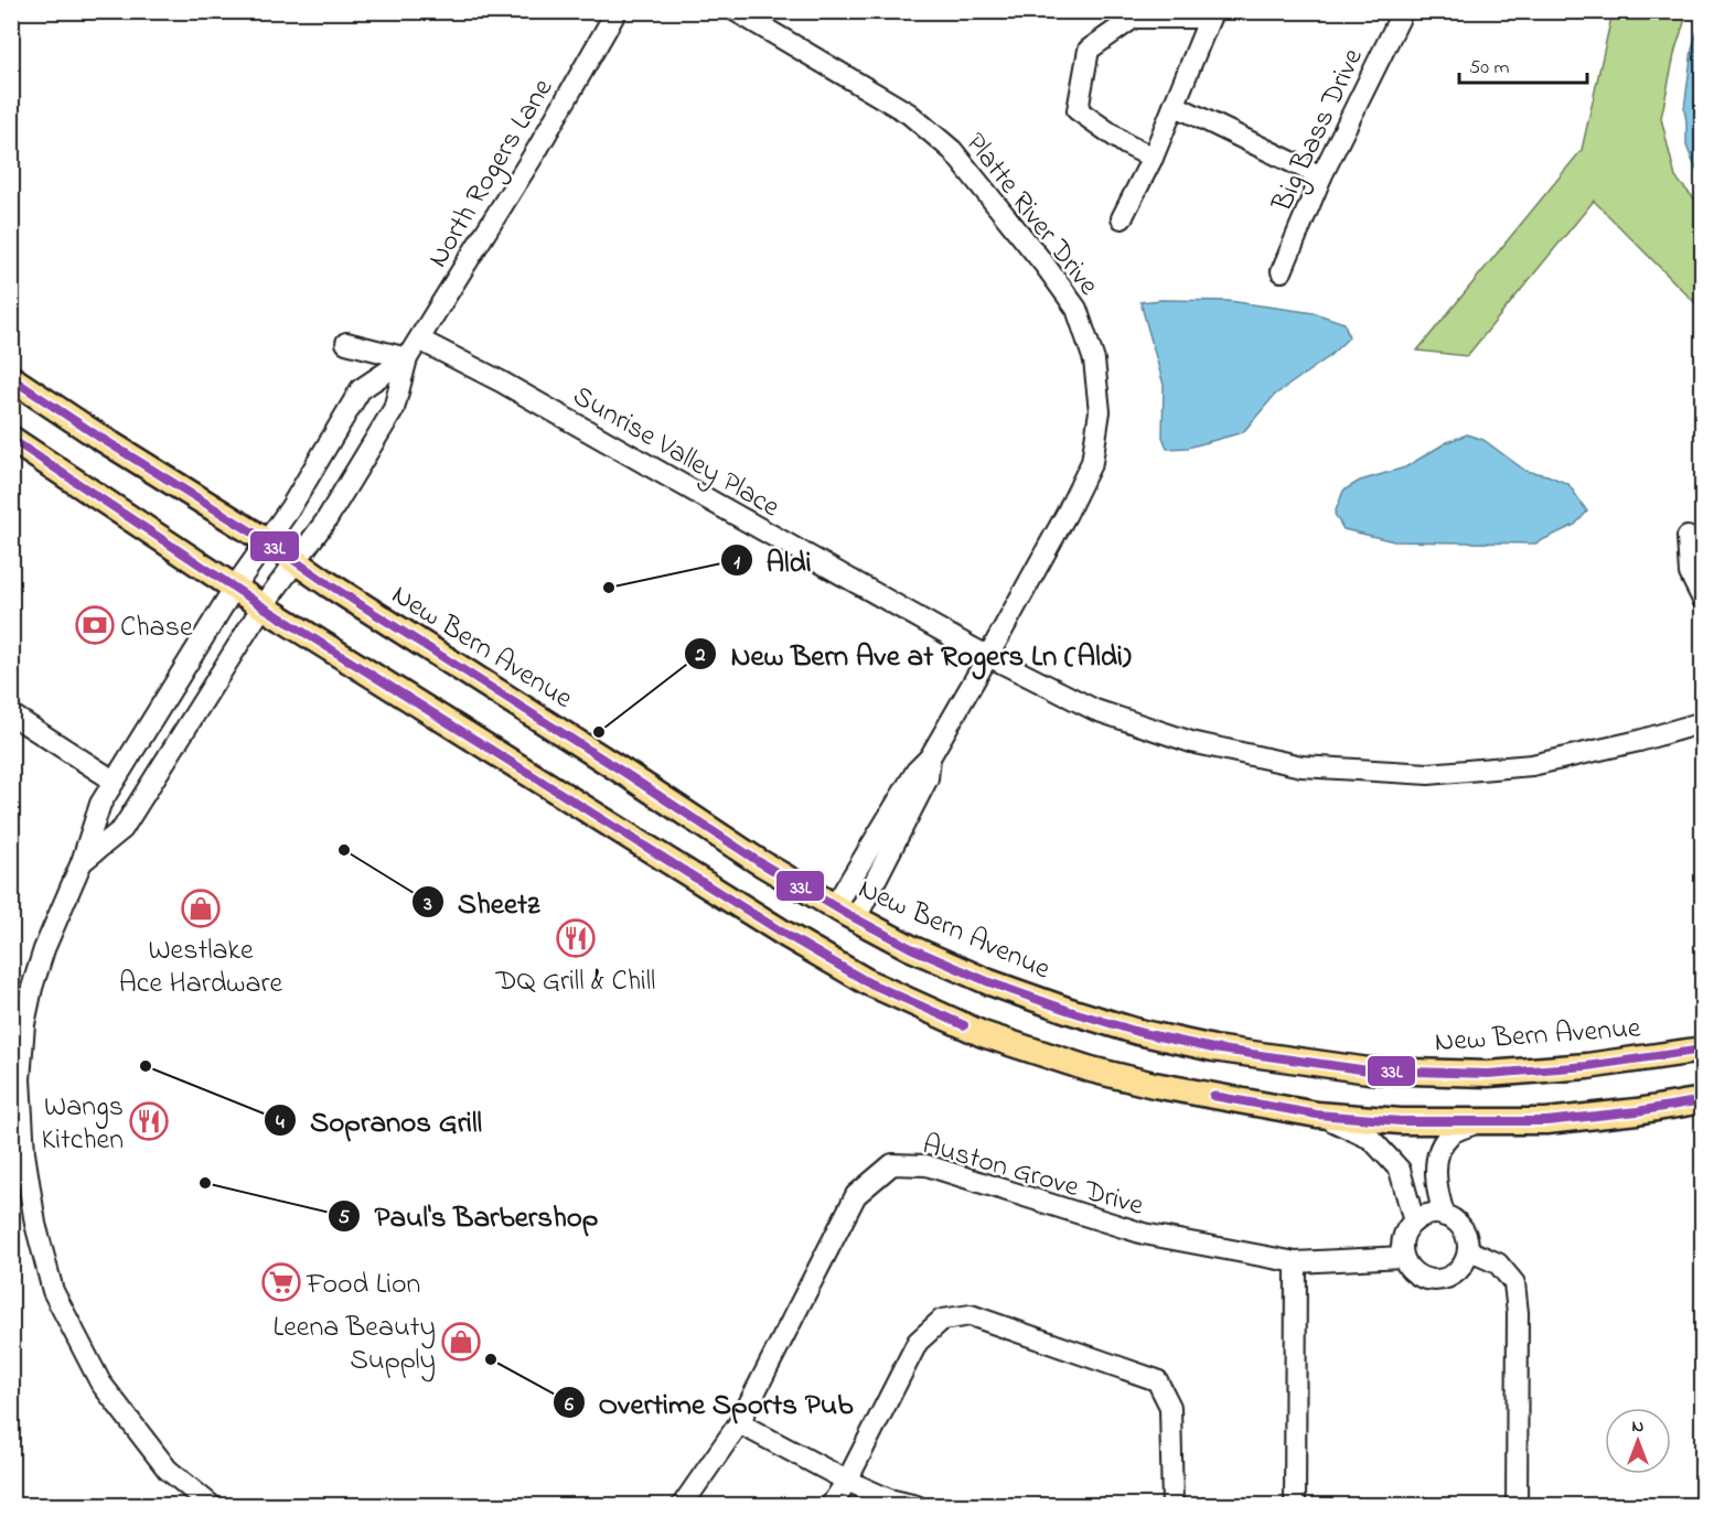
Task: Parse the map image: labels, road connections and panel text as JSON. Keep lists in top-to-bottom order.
{
  "streets": {
    "main road": ["New Bern Avenue"],
    "street": [
      "Big Bass Drive",
      "North Rogers Lane",
      "Platte River Drive",
      "Sunrise Valley Place",
      "Auston Grove Drive"
    ]
  },
  "crossings": [
    ["North Rogers Lane", "Sunrise Valley Place"],
    ["North Rogers Lane", "New Bern Avenue"],
    ["Platte River Drive", "Sunrise Valley Place"],
    ["Platte River Drive", "New Bern Avenue"]
  ],
  "places": {
    "other": [
      "Aldi",
      "New Bern Ave at Rogers Ln (Aldi)",
      "Sheetz",
      "Sopranos Grill",
      "Paul's Barbershop",
      "Overtime Sports Pub"
    ],
    "bank": ["Chase"],
    "shop": ["Westlake Ace Hardware", "Leena Beauty Supply"],
    "restaurant": ["DQ Grill & Chill", "Wangs Kitchen"],
    "supermarket": ["Food Lion"]
  },
  "lines": ["transit line 33L"],
  "scale_bar": "50 m",
  "north": "top"
}
